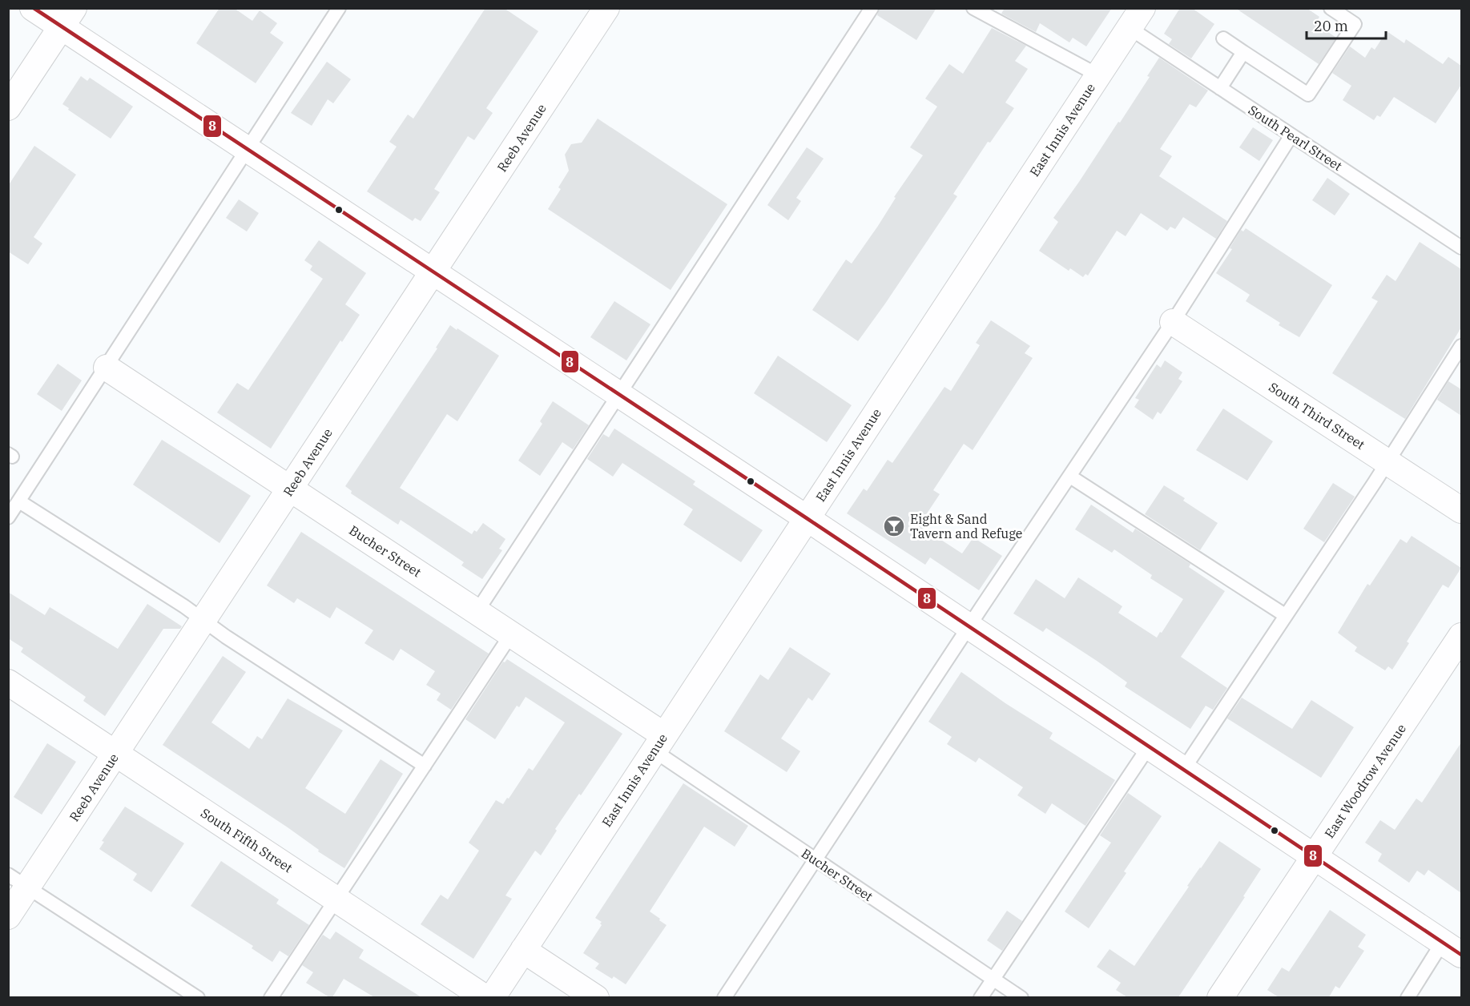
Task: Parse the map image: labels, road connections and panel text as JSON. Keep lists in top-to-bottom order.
{
  "streets": {
    "street": [
      "East Innis Avenue",
      "Reeb Avenue",
      "South Third Street",
      "Bucher Street",
      "East Woodrow Avenue",
      "South Fifth Street"
    ],
    "lane": ["South Pearl Street"]
  },
  "crossings": [
    ["East Innis Avenue", "South Pearl Street"],
    ["East Innis Avenue", "Bucher Street"],
    ["Reeb Avenue", "Bucher Street"],
    ["Reeb Avenue", "South Fifth Street"]
  ],
  "places": {
    "bar": ["Eight & Sand Tavern and Refuge"]
  },
  "lines": ["transit line 8"],
  "scale_bar": "20 m"
}
